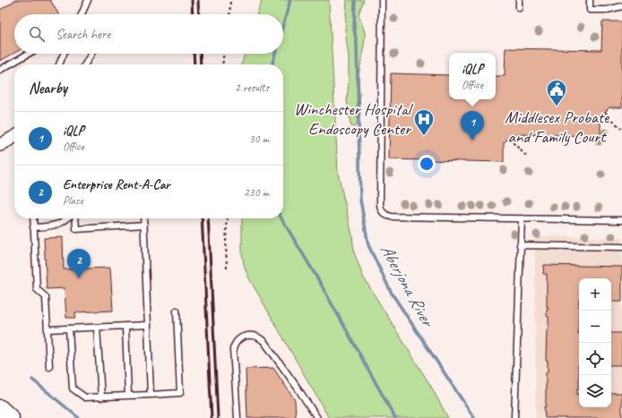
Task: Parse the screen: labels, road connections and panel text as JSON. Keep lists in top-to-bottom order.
{
  "water": ["Aberjona River"],
  "places": {
    "public building": ["Middlesex Probate and Family Court"],
    "hospital": ["Winchester Hospital Endoscopy Center"]
  },
  "page": {
    "search": "Search here",
    "popup": ["iQLP", "Office"],
    "heading": ["Nearby", "2 results"],
    "pins": ["1", "2"],
    "list": [
      {
        "mark": "1",
        "name": "iQLP",
        "note": "Office",
        "value": "30 m"
      },
      {
        "mark": "2",
        "name": "Enterprise Rent-A-Car",
        "note": "Place",
        "value": "230 m"
      }
    ],
    "map_buttons": ["+", "−"]
  }
}
